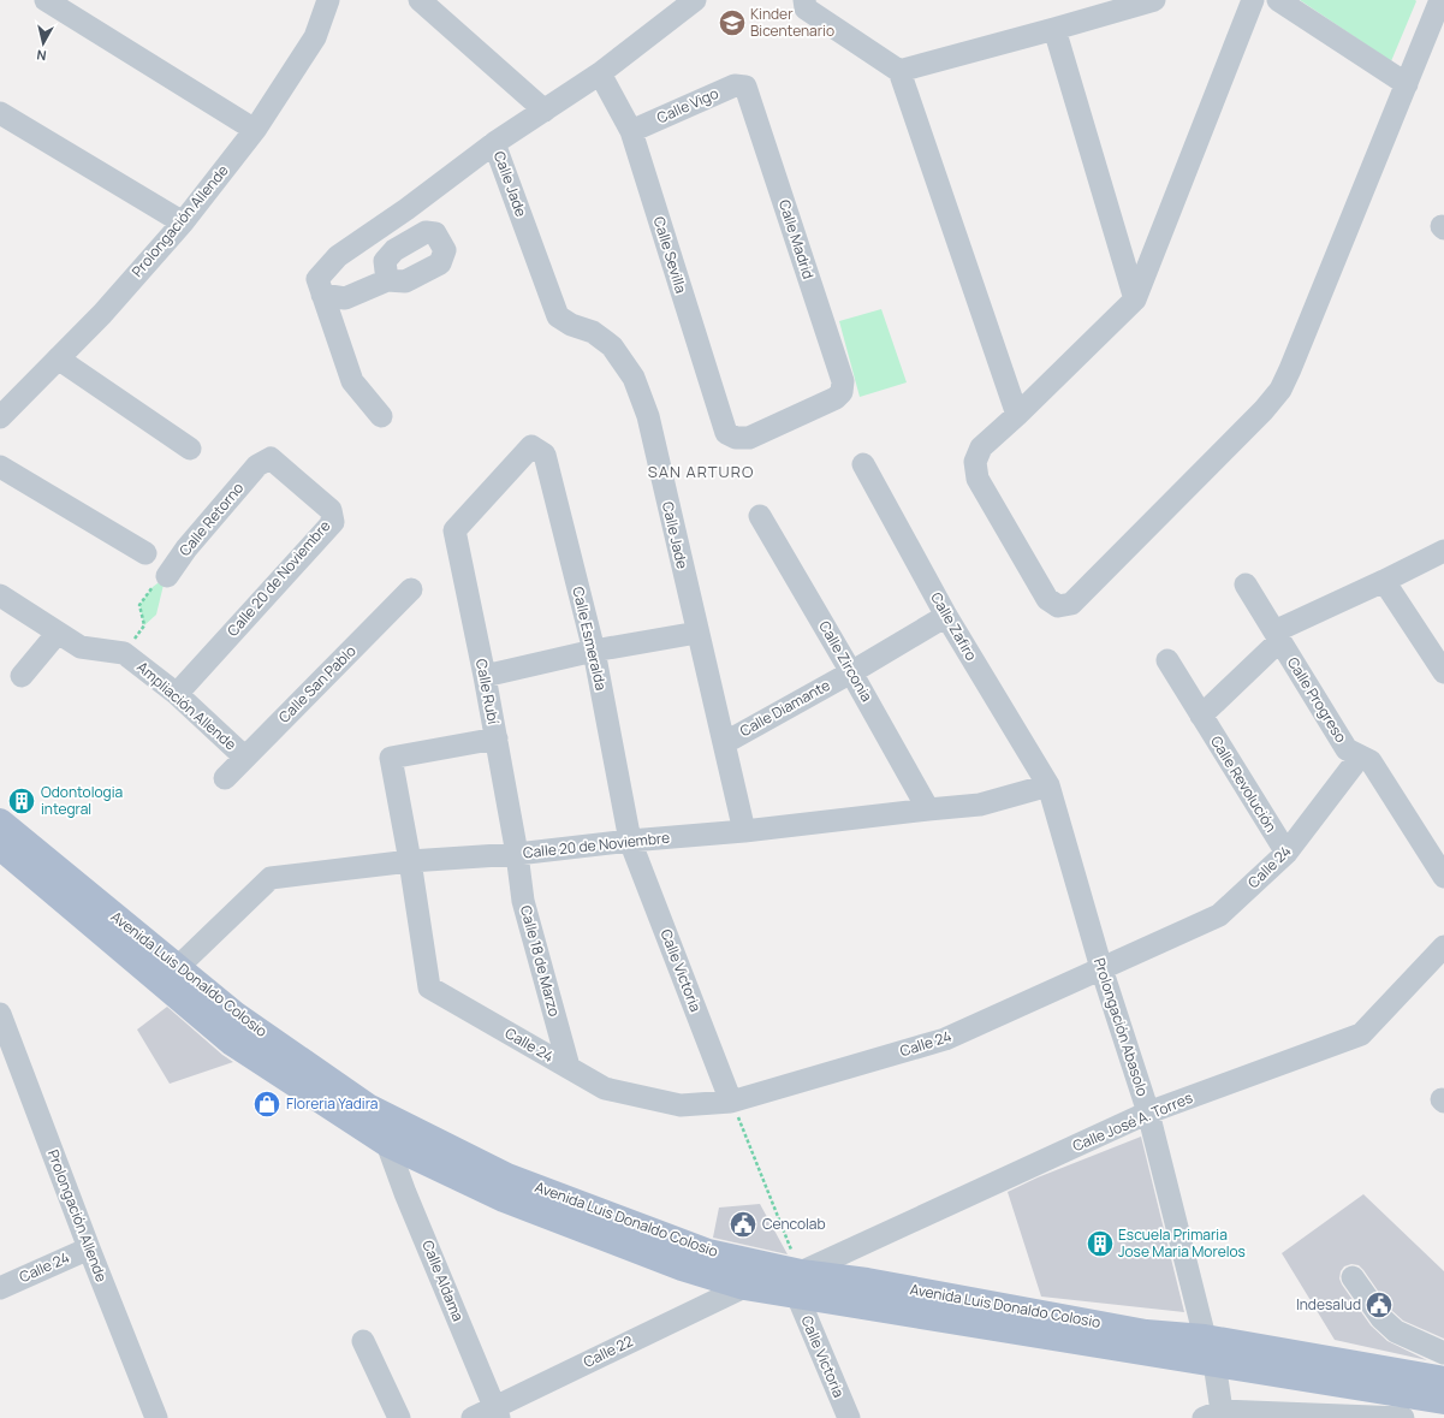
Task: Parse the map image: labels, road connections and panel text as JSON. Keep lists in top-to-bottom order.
{
  "streets": {
    "main road": ["Avenida Luis Donaldo Colosio"],
    "street": [
      "Calle Vigo",
      "Calle Jade",
      "Prolongación Allende",
      "Calle Madrid",
      "Calle Sevilla",
      "Calle Retorno",
      "Calle 20 de Noviembre",
      "Calle Zafiro",
      "Calle Esmeralda",
      "Calle Zirconia",
      "Calle San Pablo",
      "Calle Rubí",
      "Calle Progreso",
      "Ampliación Allende",
      "Calle Diamante",
      "Calle Revolución",
      "Calle 24",
      "Calle 18 de Marzo",
      "Calle Victoria",
      "Prolongación Abasolo",
      "Calle José A. Torres",
      "Calle Aldama",
      "Calle 22"
    ]
  },
  "crossings": [
    ["Calle Vigo", "Calle Madrid"],
    ["Calle Vigo", "Calle Sevilla"],
    ["Calle Jade", "Calle 20 de Noviembre"],
    ["Calle Jade", "Calle Diamante"],
    ["Prolongación Allende", "Calle 24"],
    ["Calle Madrid", "Calle Sevilla"],
    ["Calle Retorno", "Calle 20 de Noviembre"],
    ["Calle 20 de Noviembre", "Calle Zafiro"],
    ["Calle 20 de Noviembre", "Calle Esmeralda"],
    ["Calle 20 de Noviembre", "Calle Zirconia"],
    ["Calle 20 de Noviembre", "Calle Rubí"],
    ["Calle 20 de Noviembre", "Ampliación Allende"],
    ["Calle 20 de Noviembre", "Calle 24"],
    ["Calle 20 de Noviembre", "Calle 18 de Marzo"],
    ["Calle 20 de Noviembre", "Calle Victoria"],
    ["Calle 20 de Noviembre", "Avenida Luis Donaldo Colosio"],
    ["Calle 20 de Noviembre", "Prolongación Abasolo"],
    ["Calle Zafiro", "Calle Diamante"],
    ["Calle Zafiro", "Prolongación Abasolo"],
    ["Calle Esmeralda", "Calle Rubí"],
    ["Calle Esmeralda", "Calle Victoria"],
    ["Calle Zirconia", "Calle Diamante"],
    ["Calle San Pablo", "Ampliación Allende"],
    ["Calle Rubí", "Calle 18 de Marzo"],
    ["Calle Progreso", "Calle 24"],
    ["Calle Revolución", "Calle 24"],
    ["Calle 24", "Calle 18 de Marzo"],
    ["Calle 24", "Calle Victoria"],
    ["Calle 24", "Prolongación Abasolo"],
    ["Calle Victoria", "Avenida Luis Donaldo Colosio"],
    ["Calle Victoria", "Calle José A. Torres"],
    ["Avenida Luis Donaldo Colosio", "Prolongación Abasolo"],
    ["Avenida Luis Donaldo Colosio", "Calle José A. Torres"],
    ["Avenida Luis Donaldo Colosio", "Calle Aldama"],
    ["Avenida Luis Donaldo Colosio", "Calle 22"],
    ["Prolongación Abasolo", "Calle José A. Torres"],
    ["Calle Aldama", "Calle 22"]
  ],
  "districts": ["SAN ARTURO"],
  "places": {
    "school or university": ["Kinder Bicentenario"],
    "building": ["Odontologia integral", "Escuela Primaria Jose Maria Morelos"],
    "shop": ["Floreria Yadira"],
    "public building": ["Cencolab", "Indesalud"]
  },
  "north": "bottom"
}
